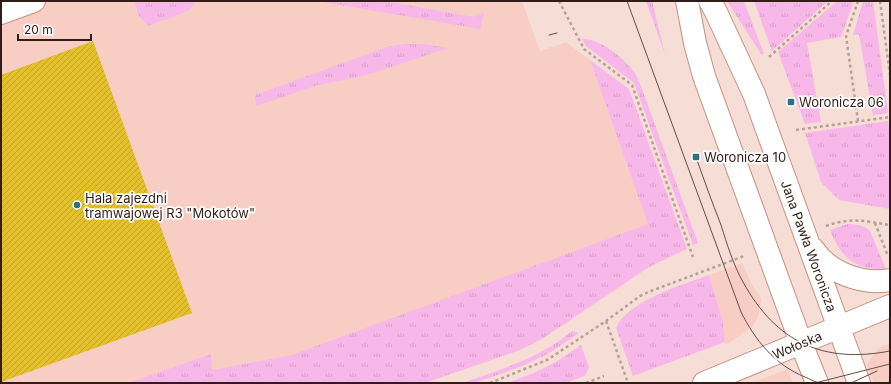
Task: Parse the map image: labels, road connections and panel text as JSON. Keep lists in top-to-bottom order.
{
  "streets": {
    "street": ["Jana Pawła Woronicza", "Wołoska"]
  },
  "crossings": [
    ["Jana Pawła Woronicza", "Wołoska"]
  ],
  "places": {
    "transit": ["Woronicza 06", "Woronicza 10"],
    "other": ["Hala zajezdni tramwajowej R3 \"Mokotów\""]
  },
  "scale_bar": "20 m"
}
